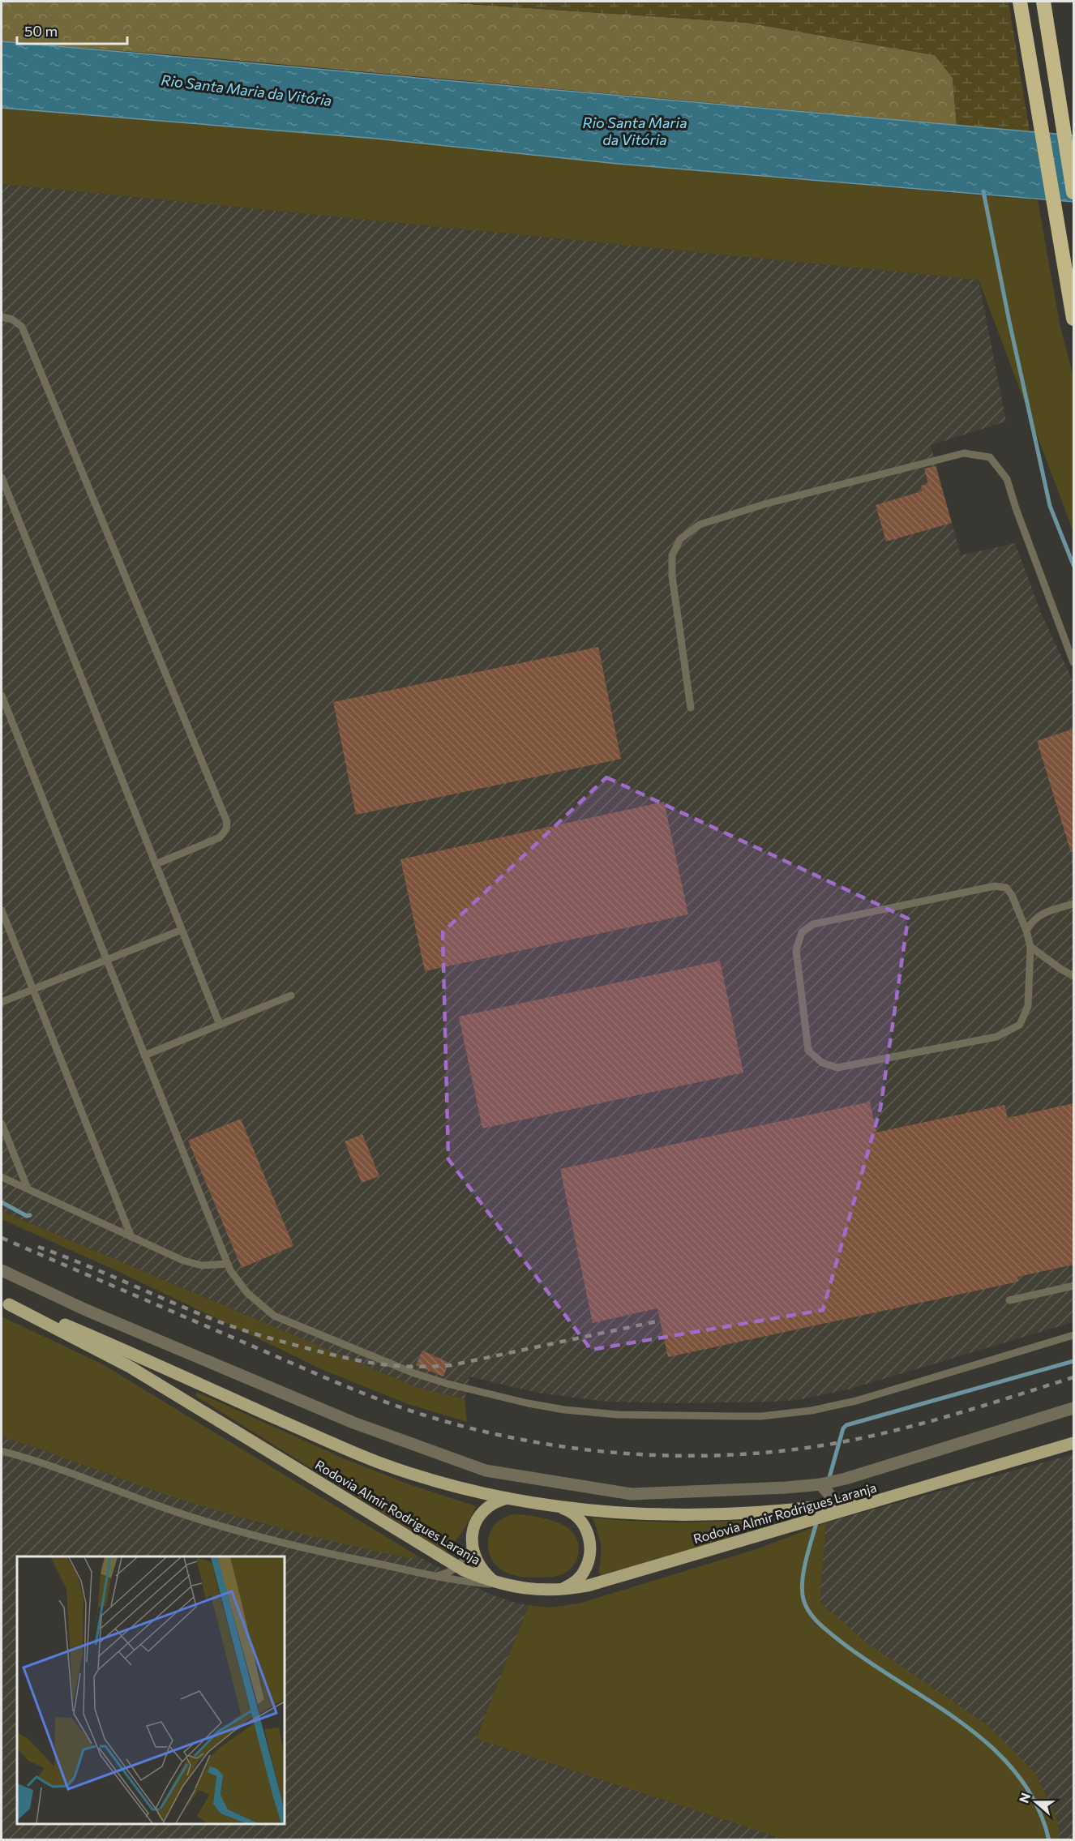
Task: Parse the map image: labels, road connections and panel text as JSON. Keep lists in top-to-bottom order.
{
  "streets": {
    "main road": ["Rodovia Almir Rodrigues Laranja"]
  },
  "water": ["Rio Santa Maria da Vitória"],
  "scale_bar": "50 m",
  "north": "left"
}
